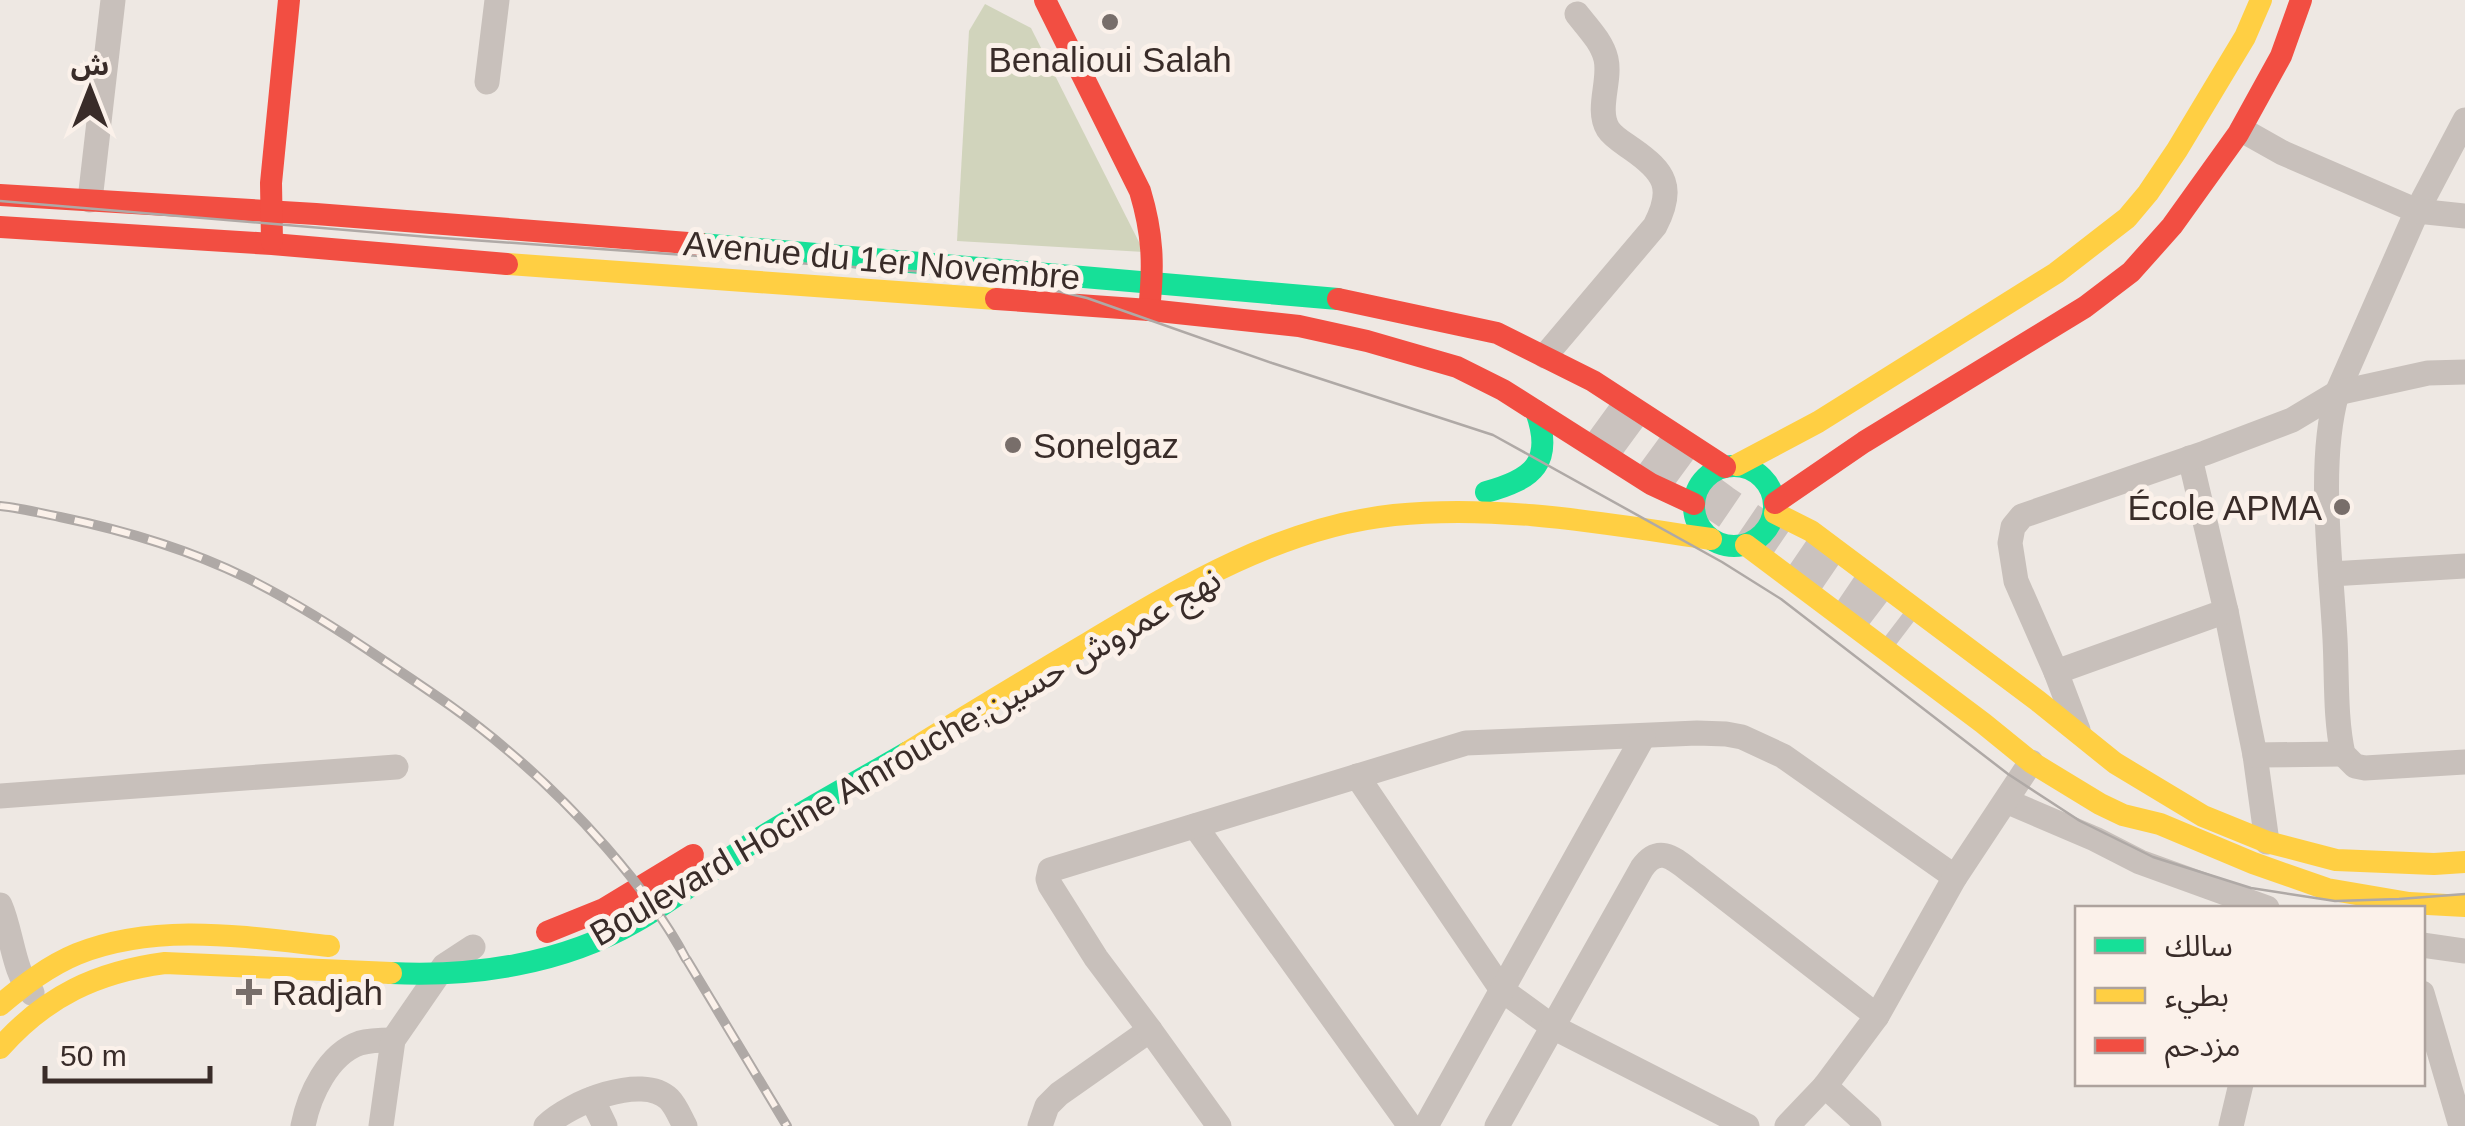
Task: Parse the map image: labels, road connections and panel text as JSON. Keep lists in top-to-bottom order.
{
  "streets": {
    "main road": ["Avenue du 1er Novembre", "Boulevard Hocine Amrouche;نهج عمروش حسين"]
  },
  "crossings": [
    ["Avenue du 1er Novembre", "Boulevard Hocine Amrouche;نهج عمروش حسين"]
  ],
  "places": {
    "other": ["Benalioui Salah", "Sonelgaz", "École APMA"],
    "health": ["Radjah"]
  },
  "legend": ["سالك", "بطيء", "مزدحم"],
  "scale_bar": "50 m",
  "north": "top"
}
